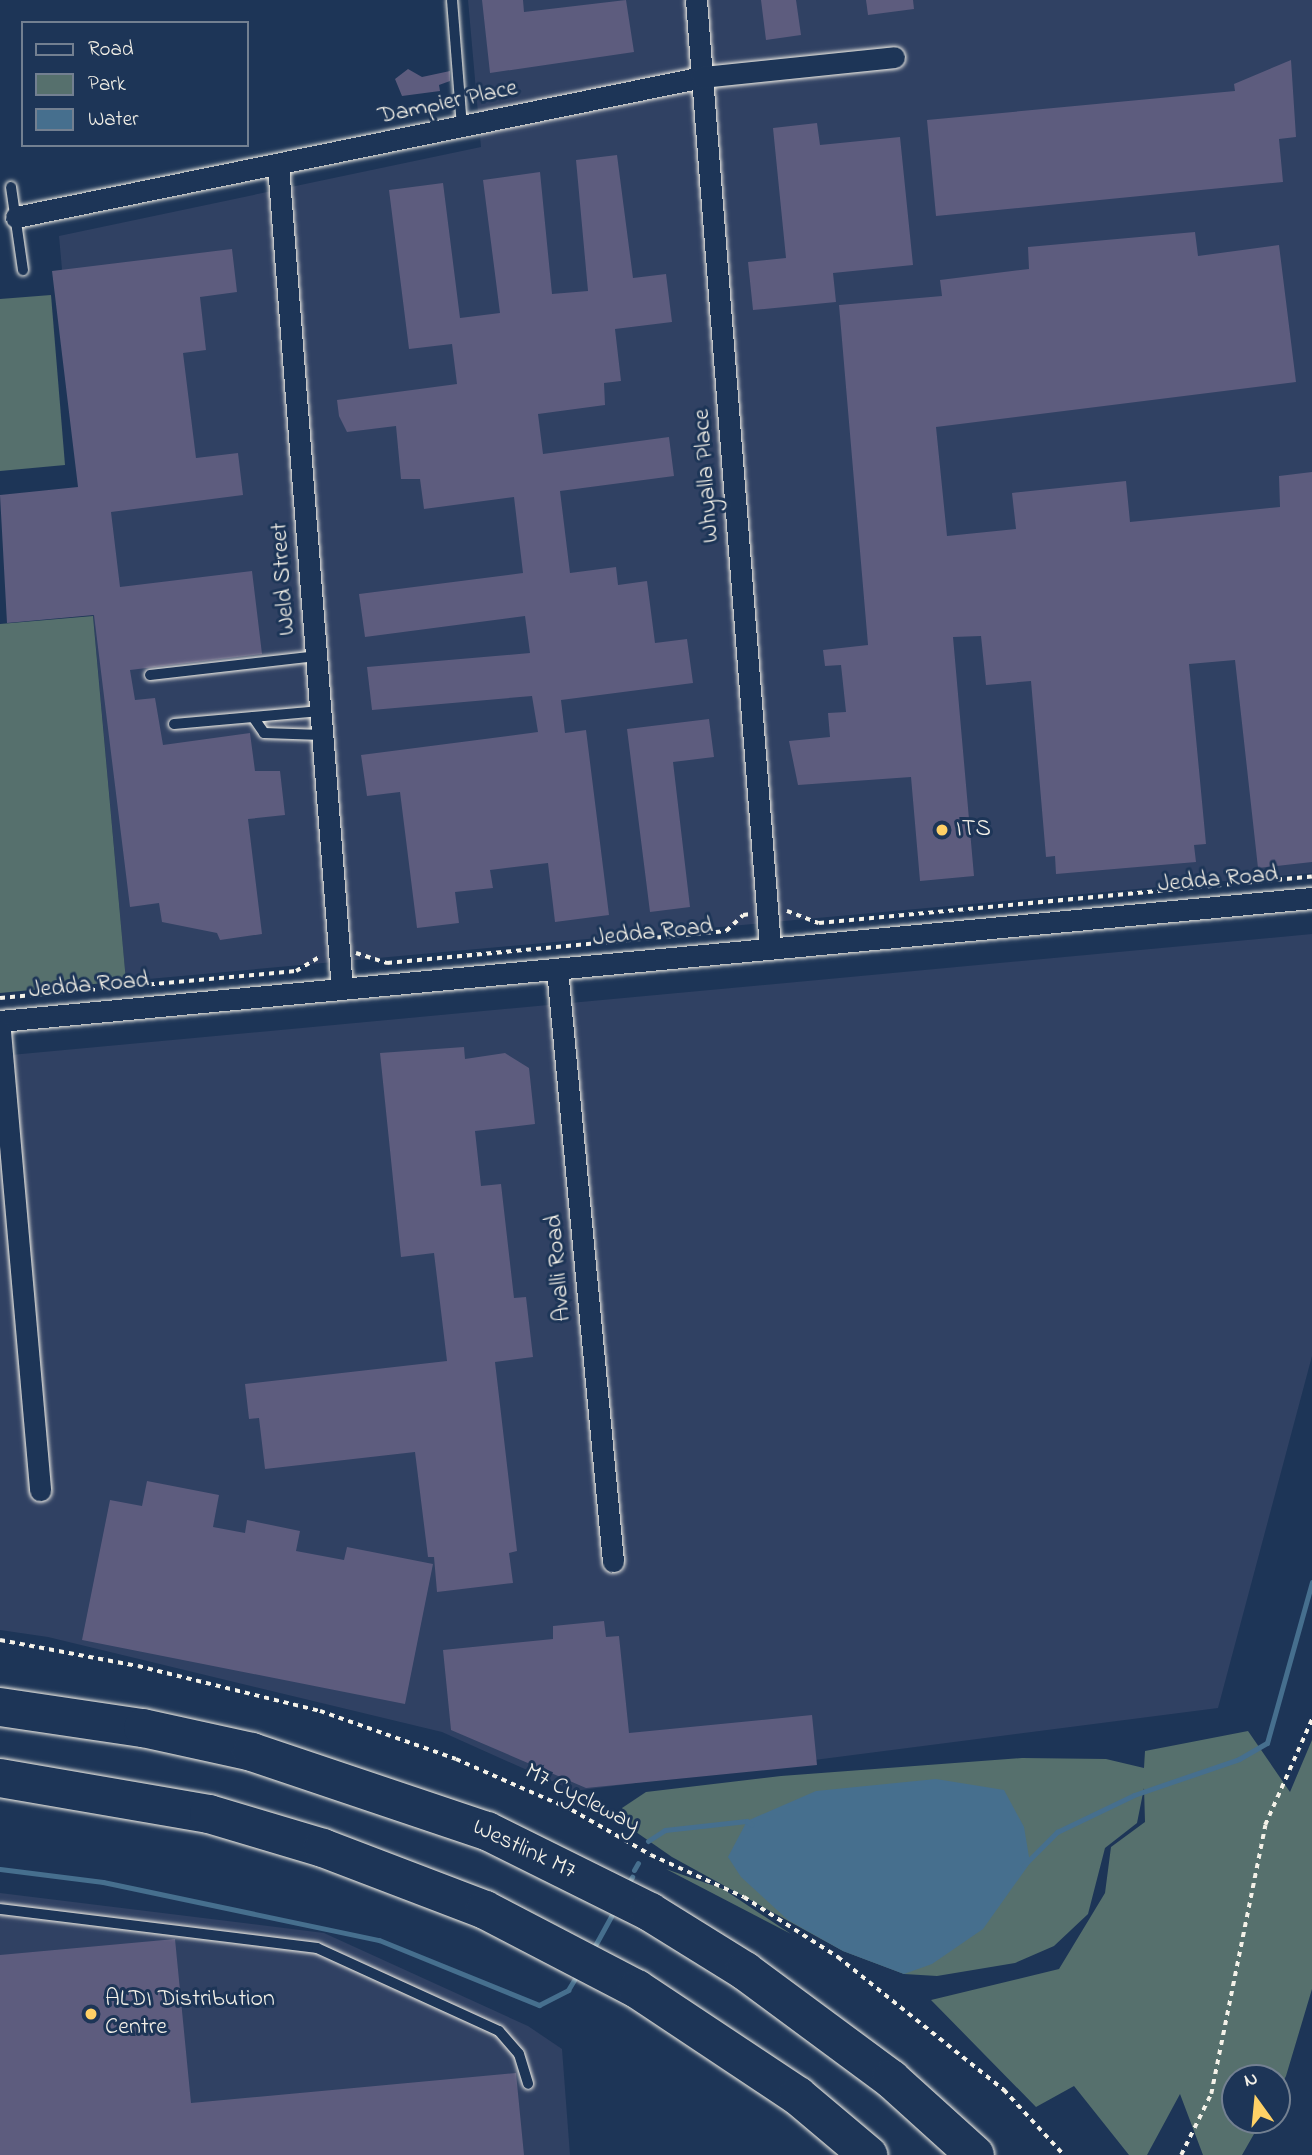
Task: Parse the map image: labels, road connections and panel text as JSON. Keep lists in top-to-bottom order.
{
  "streets": {
    "highway": ["Westlink M7"],
    "street": [
      "Dampier Place",
      "Whyalla Place",
      "Weld Street",
      "Jedda Road",
      "Avalli Road"
    ],
    "path": ["M7 Cycleway"]
  },
  "crossings": [
    ["Dampier Place", "Whyalla Place"],
    ["Dampier Place", "Weld Street"],
    ["Whyalla Place", "Jedda Road"],
    ["Weld Street", "Jedda Road"],
    ["Jedda Road", "Avalli Road"]
  ],
  "places": ["ITS", "ALDI Distribution Centre"],
  "legend": ["Road", "Park", "Water"],
  "north": "top"
}
